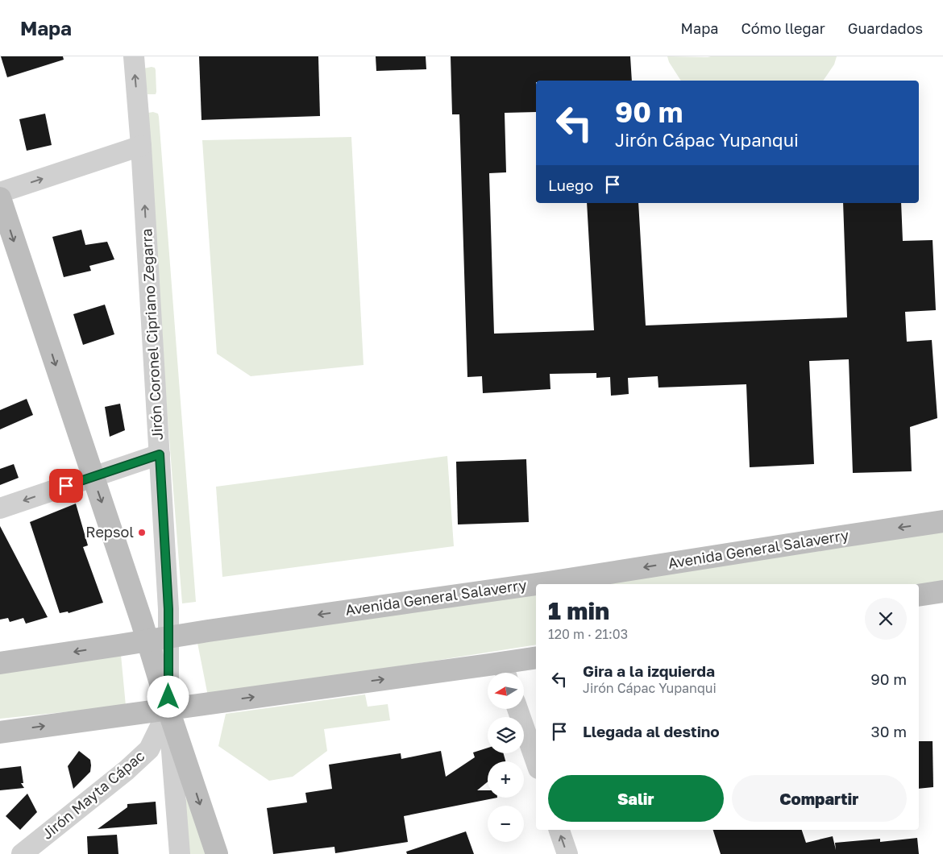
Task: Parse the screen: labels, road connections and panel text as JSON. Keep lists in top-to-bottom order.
{
  "streets": {
    "main road": ["Avenida General Salaverry"],
    "street": ["Jirón Coronel Cipriano Zegarra", "Jirón Mayta Cápac"]
  },
  "crossings": [
    ["Jirón Coronel Cipriano Zegarra", "Avenida General Salaverry"],
    ["Jirón Coronel Cipriano Zegarra", "Jirón Mayta Cápac"]
  ],
  "one_way": ["Jirón Coronel Cipriano Zegarra"],
  "places": ["Repsol"],
  "north": "left",
  "page": {
    "header": "Mapa",
    "nav": ["Mapa", "Cómo llegar", "Guardados"],
    "turn": ["90 m", "Jirón Cápac Yupanqui"],
    "then": "Luego",
    "heading": ["1 min", "120 m · 21:03"],
    "list": [
      {
        "name": "Gira a la izquierda",
        "note": "Jirón Cápac Yupanqui",
        "value": "90 m"
      },
      {
        "name": "Llegada al destino",
        "value": "30 m"
      }
    ],
    "map_buttons": ["+", "−"],
    "buttons": ["Salir", "Compartir"]
  }
}
